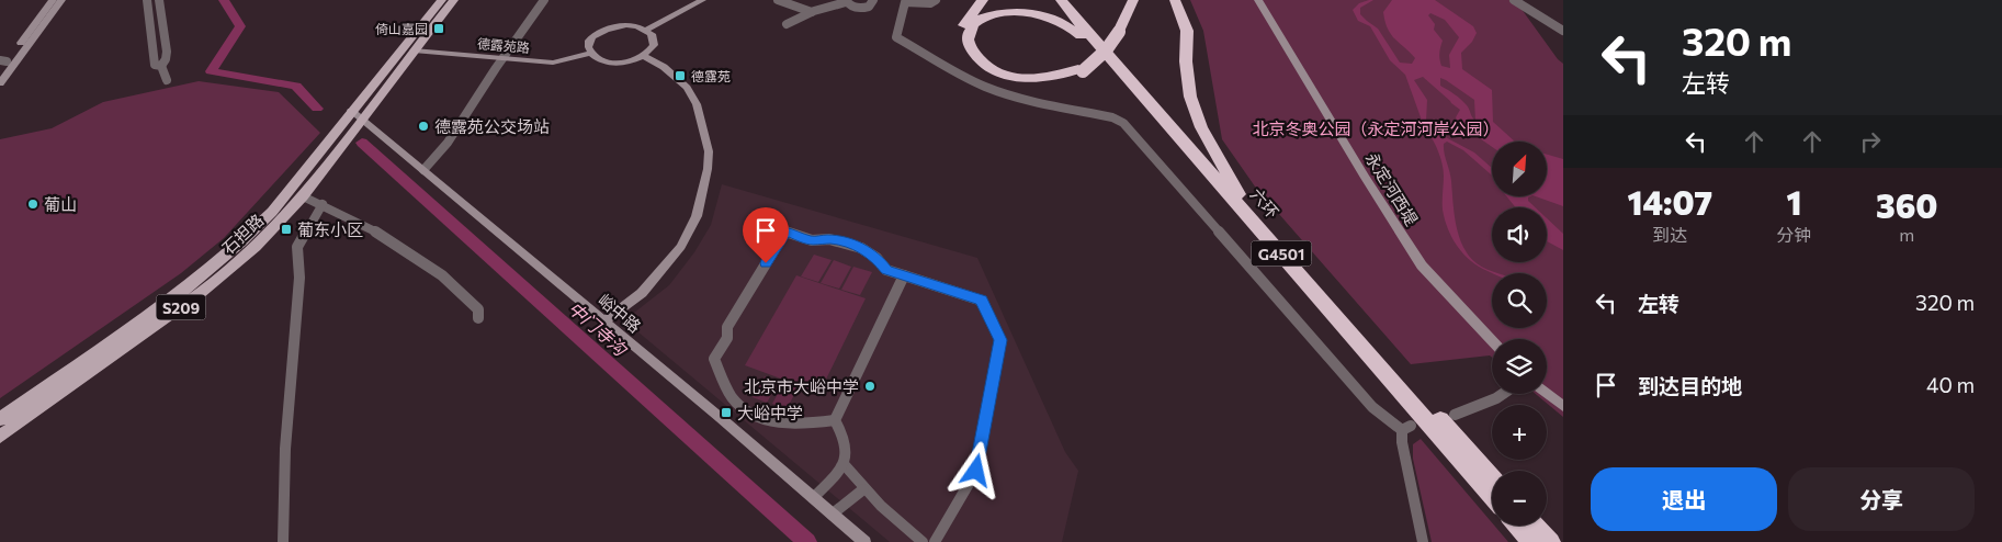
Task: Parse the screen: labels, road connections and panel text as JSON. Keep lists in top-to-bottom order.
{
  "streets": {
    "highway": ["六环", "G4501"],
    "main road": ["石担路", "S209"],
    "street": ["德露苑路", "永定河西堤", "峪中路"]
  },
  "crossings": [
    ["德露苑路", "石担路"],
    ["石担路", "峪中路"]
  ],
  "water": ["中门寺沟"],
  "parks": ["北京冬奥公园（永定河河岸公园）"],
  "places": {
    "transit": [
      "倚山嘉园",
      "德露苑",
      "葡东小区",
      "大峪中学"
    ],
    "other": ["德露苑公交场站", "葡山", "北京市大峪中学"]
  },
  "north": "top right",
  "page": {
    "turn": ["320 m", "左转"],
    "map_buttons": ["+", "−"],
    "eta": [
      "14:07",
      "到达",
      "1",
      "分钟",
      "360",
      "m"
    ],
    "list": [
      {
        "name": "左转",
        "value": "320 m"
      },
      {
        "name": "到达目的地",
        "value": "40 m"
      }
    ],
    "buttons": ["退出", "分享"]
  }
}
